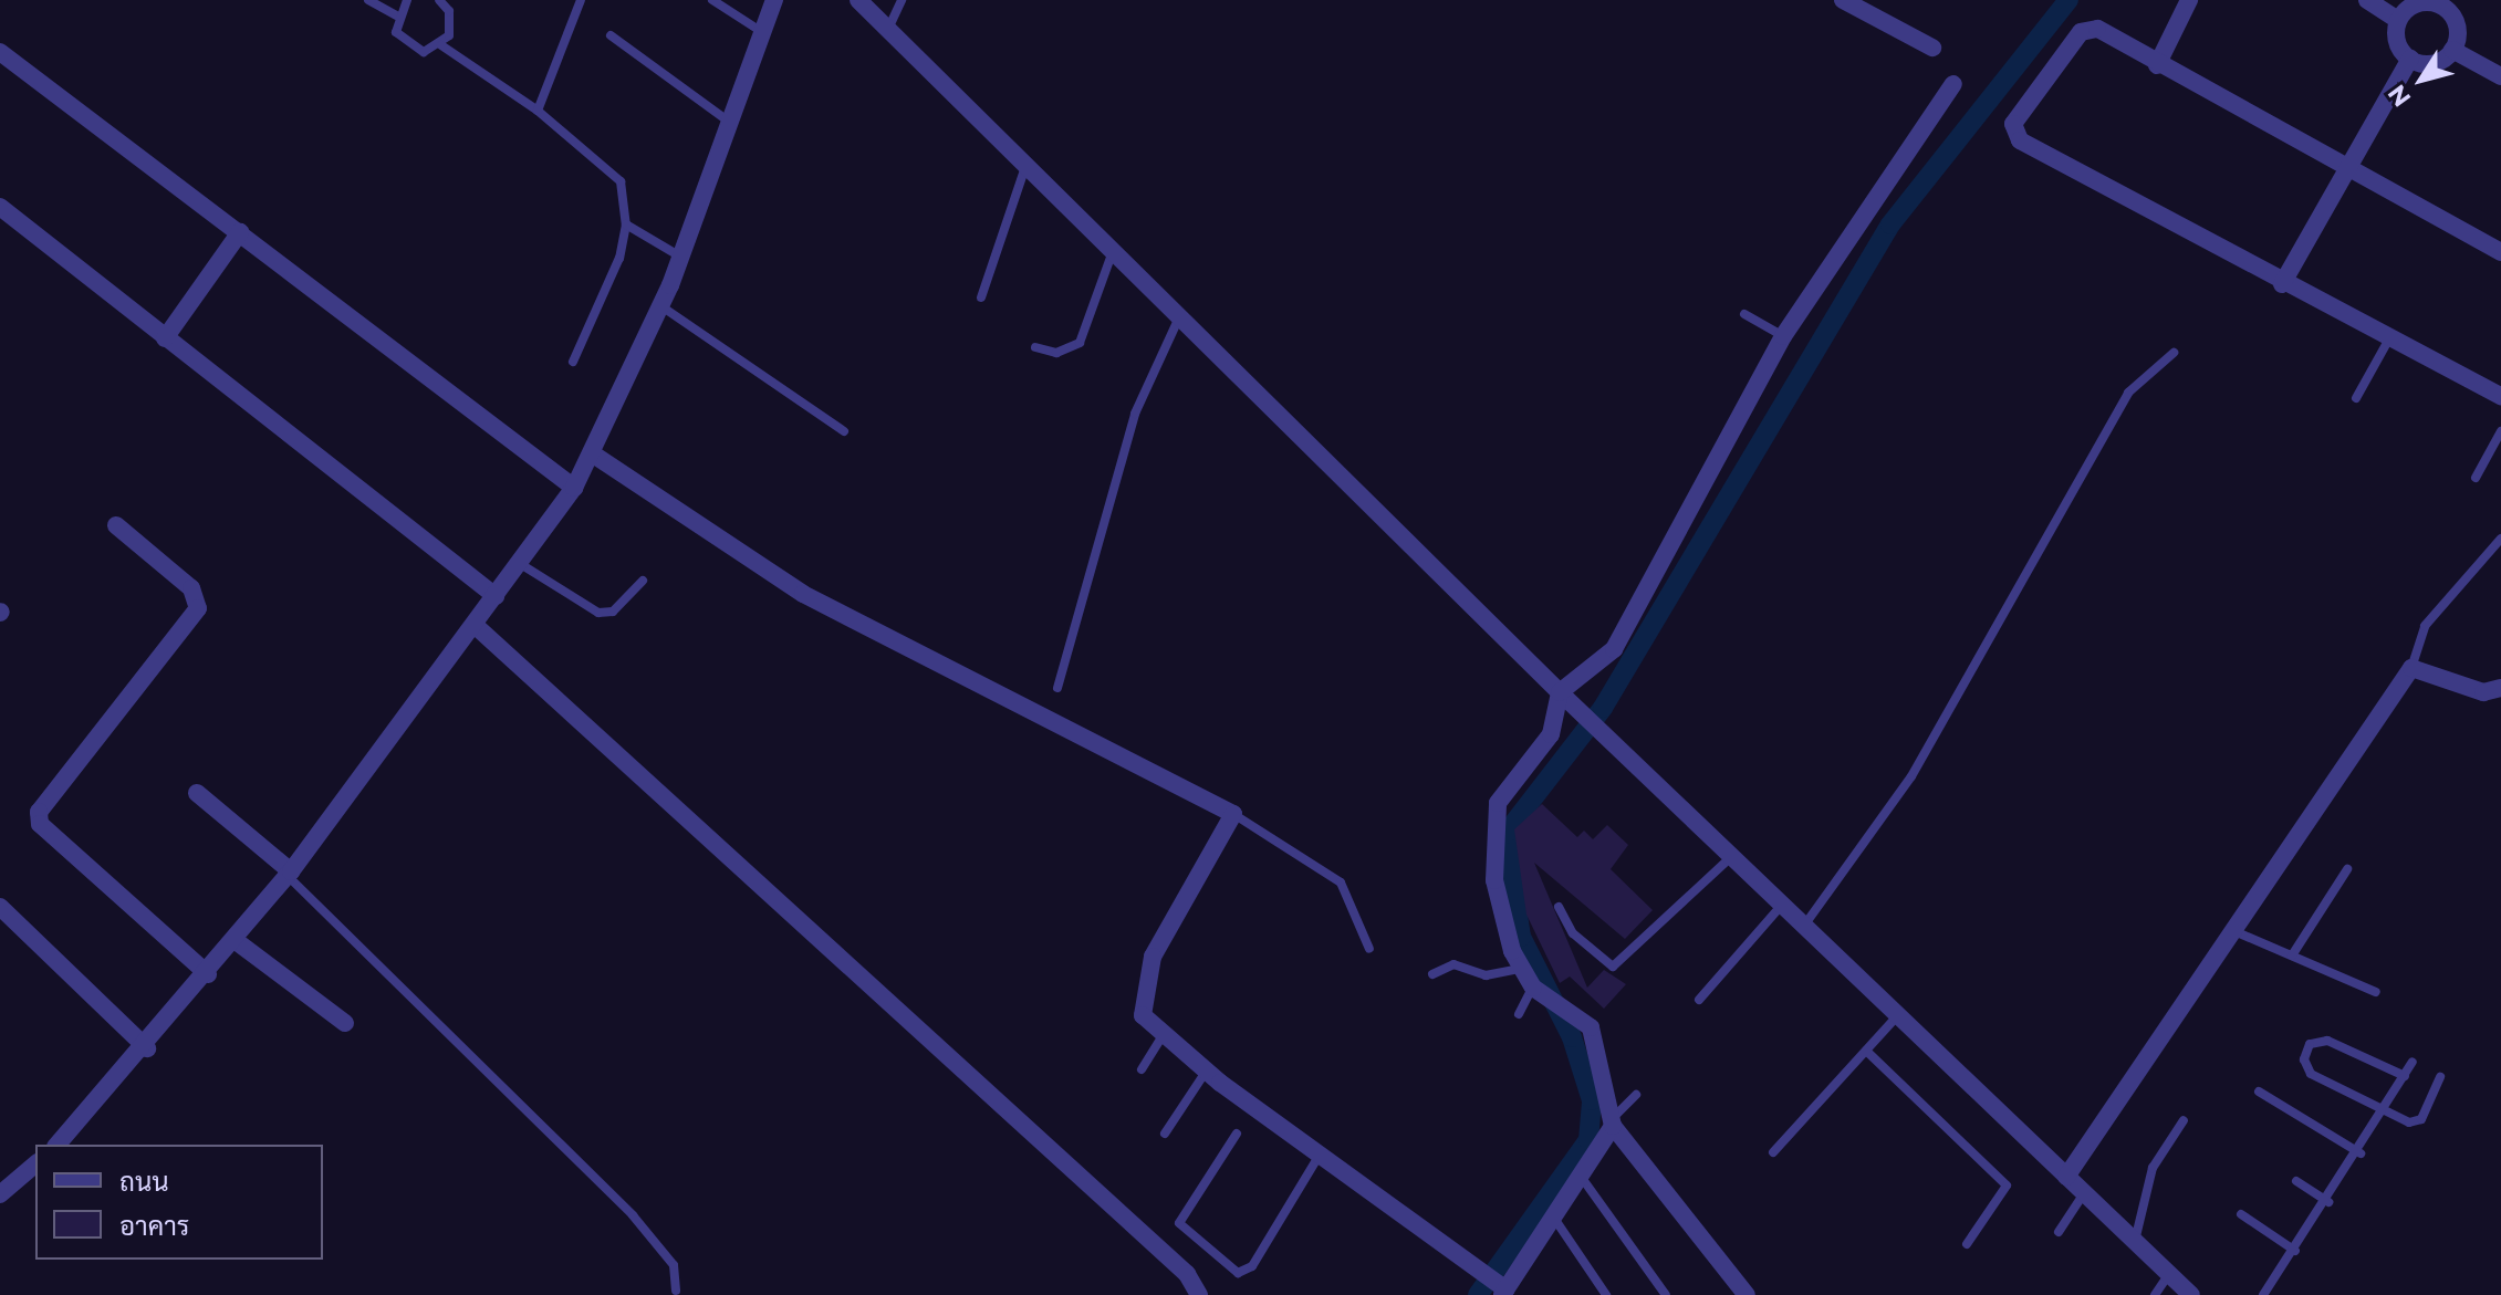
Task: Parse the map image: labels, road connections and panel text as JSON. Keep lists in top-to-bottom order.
{
  "legend": ["ถนน", "อาคาร"],
  "north": "bottom left"
}
